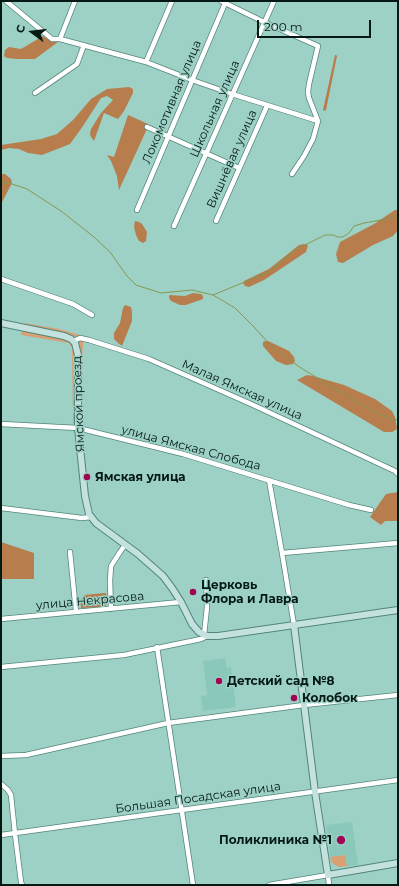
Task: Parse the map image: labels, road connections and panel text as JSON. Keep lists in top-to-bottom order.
{
  "streets": {
    "main road": ["Ямской проезд"],
    "street": [
      "Локомотивная улица",
      "Школьная улица",
      "Вишнёвая улица",
      "Малая Ямская улица",
      "улица Ямская Слобода",
      "улица Некрасова",
      "Большая Посадская улица"
    ]
  },
  "crossings": [
    ["Малая Ямская улица", "Ямской проезд"],
    ["Ямской проезд", "улица Ямская Слобода"]
  ],
  "places": [
    "Ямская улица",
    "Церковь Флора и Лавра",
    "Детский сад №8",
    "Колобок",
    "Поликлиника №1"
  ],
  "scale_bar": "200 m",
  "north": "left"
}
